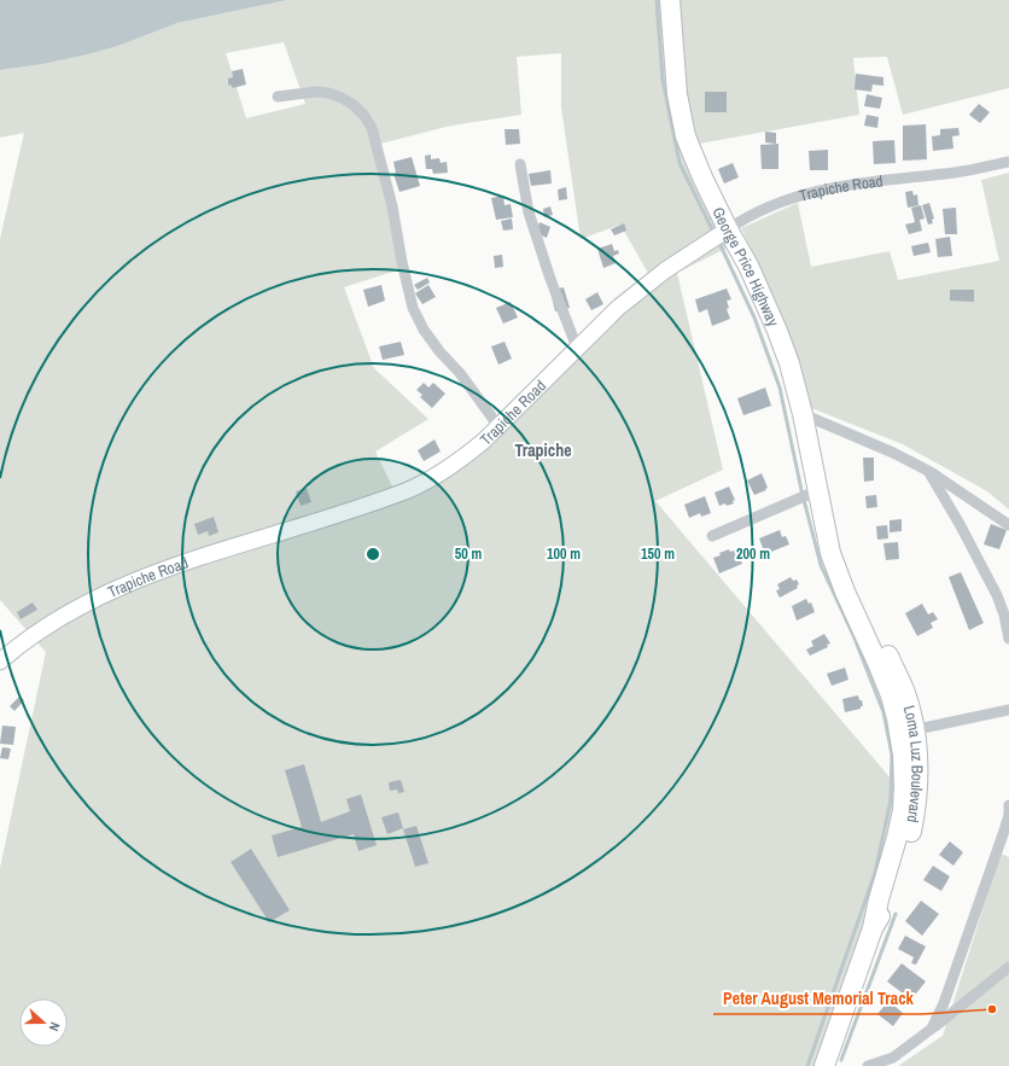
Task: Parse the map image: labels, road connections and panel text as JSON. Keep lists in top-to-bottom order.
{
  "streets": {
    "highway": ["George Price Highway", "Loma Luz Boulevard"],
    "street": ["Trapiche Road"]
  },
  "crossings": [
    ["Trapiche Road", "George Price Highway"],
    ["George Price Highway", "Loma Luz Boulevard"]
  ],
  "districts": ["Trapiche"],
  "places": ["Peter August Memorial Track"],
  "north": "right",
  "rings": [
    "50 m",
    "100 m",
    "150 m",
    "200 m"
  ]
}
